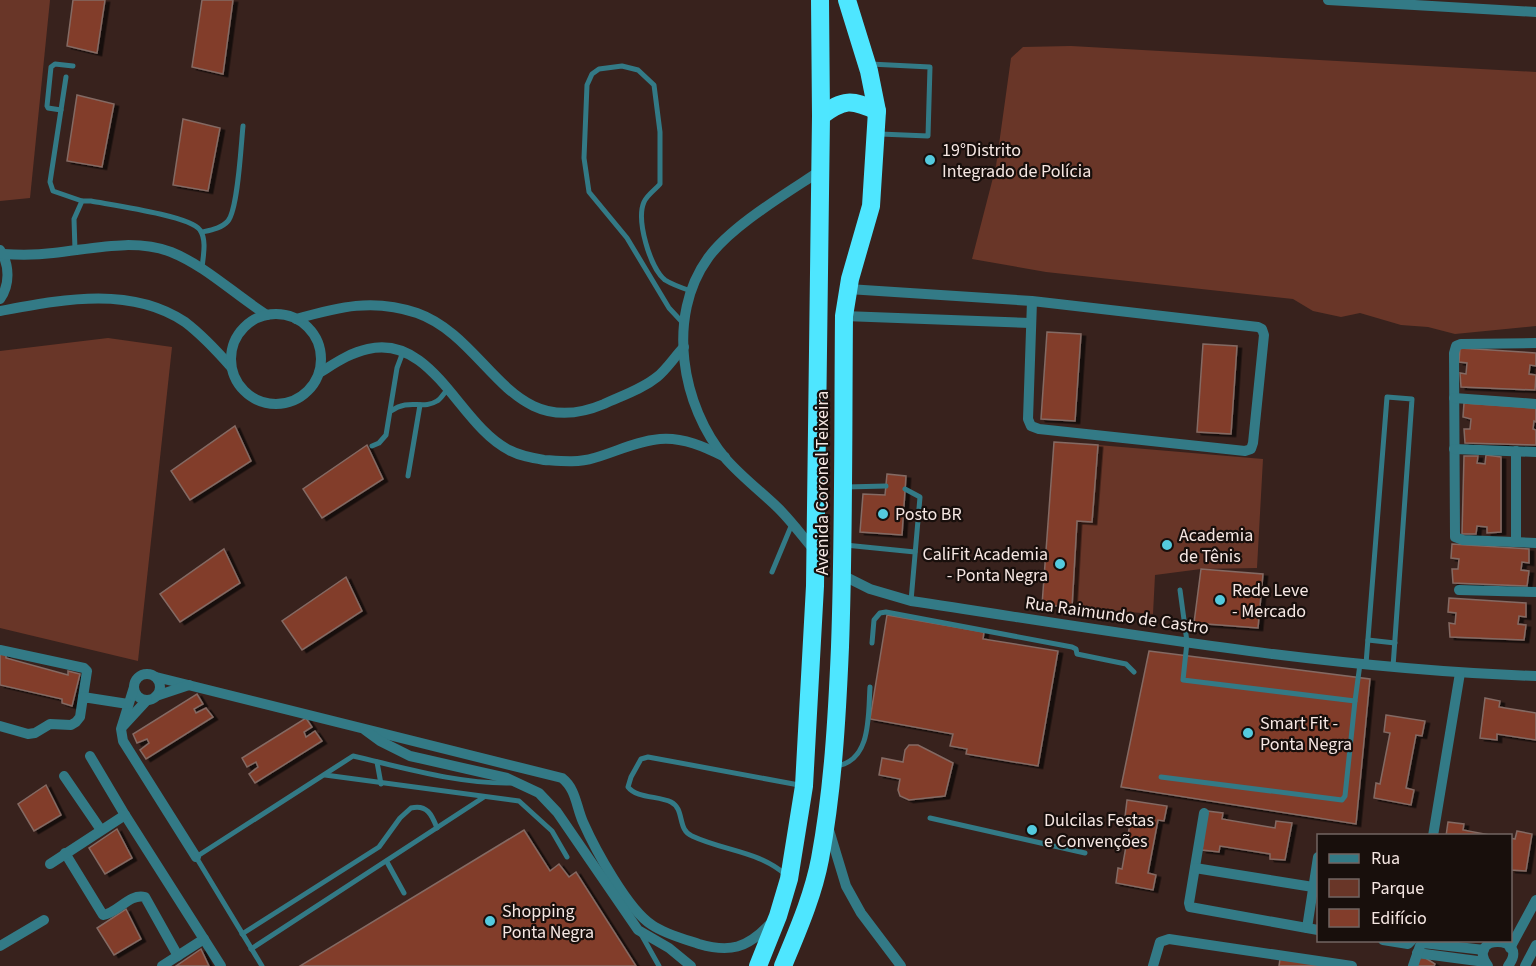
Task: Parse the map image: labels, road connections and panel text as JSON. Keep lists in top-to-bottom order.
{
  "streets": {
    "highway": ["Avenida Coronel Teixeira"],
    "street": ["Rua Raimundo de Castro"]
  },
  "crossings": [
    ["Avenida Coronel Teixeira", "Rua Raimundo de Castro"]
  ],
  "places": [
    "19°Distrito Integrado de Polícia",
    "Posto BR",
    "Academia de Tênis",
    "CaliFit Academia - Ponta Negra",
    "Rede Leve - Mercado",
    "Smart Fit - Ponta Negra",
    "Dulcilas Festas e Convenções",
    "Shopping Ponta Negra"
  ],
  "legend": ["Rua", "Parque", "Edifício"]
}
